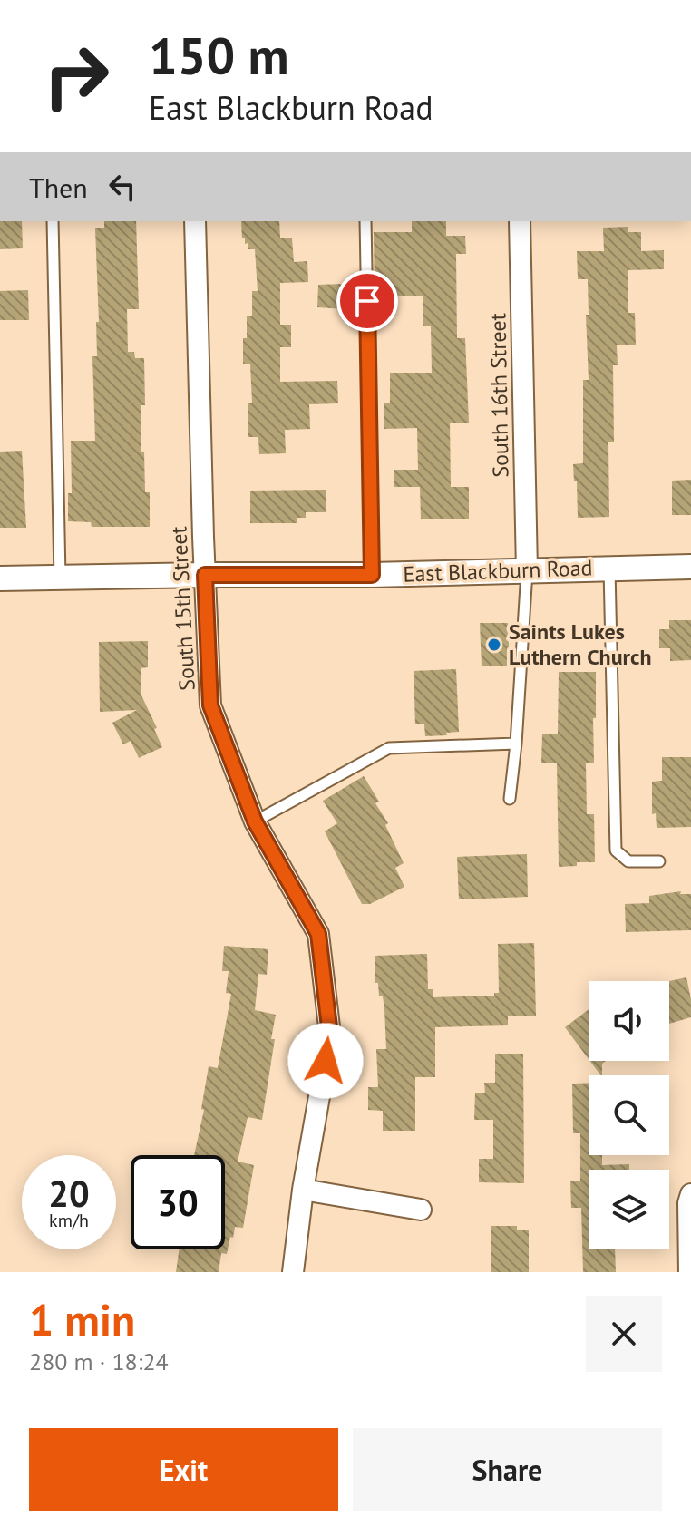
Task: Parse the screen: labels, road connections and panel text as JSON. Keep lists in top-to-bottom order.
{
  "streets": {
    "street": ["South 16th Street", "East Blackburn Road", "South 15th Street"]
  },
  "crossings": [
    ["South 16th Street", "East Blackburn Road"],
    ["East Blackburn Road", "South 15th Street"]
  ],
  "places": ["Saints Lukes Luthern Church"],
  "page": {
    "turn": ["150 m", "East Blackburn Road"],
    "then": "Then",
    "speed": "20 km/h",
    "limit": "30",
    "heading": ["1 min", "280 m · 18:24"],
    "buttons": ["Exit", "Share"]
  }
}
